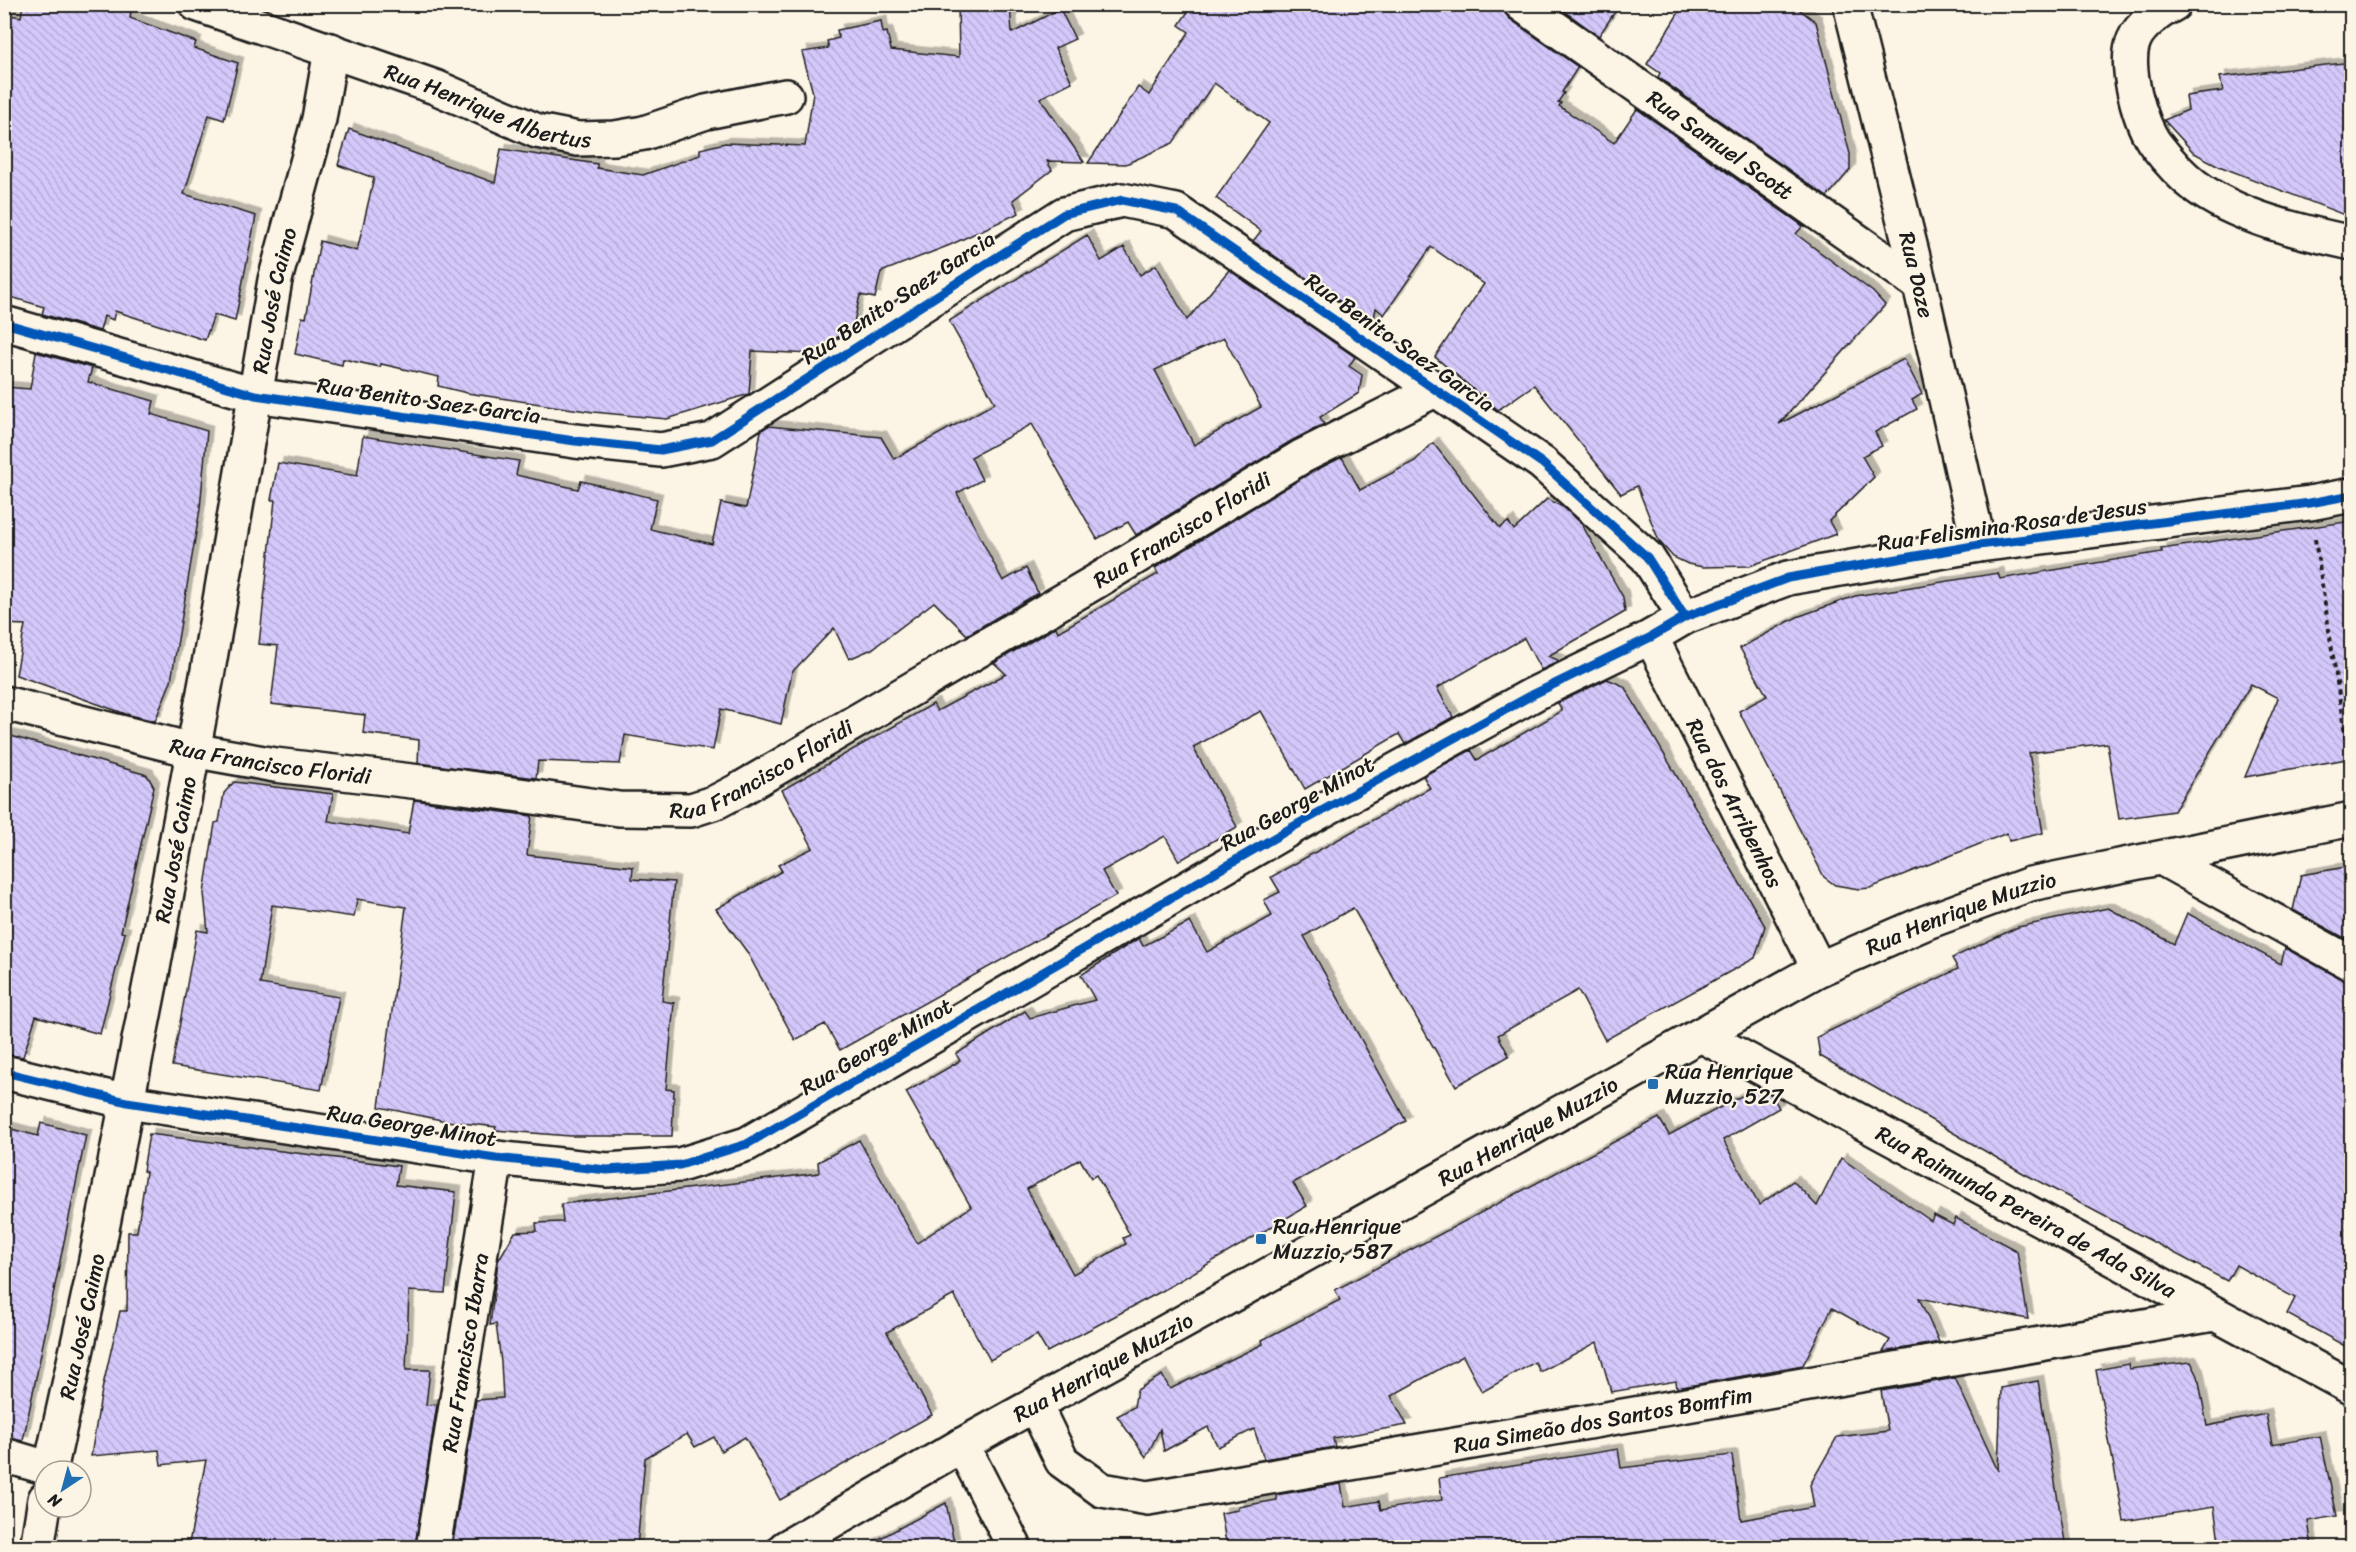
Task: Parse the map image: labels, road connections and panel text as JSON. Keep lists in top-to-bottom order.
{
  "streets": {
    "street": [
      "Rua Henrique Albertus",
      "Rua Samuel Scott",
      "Rua Doze",
      "Rua Benito Saez Garcia",
      "Rua José Caimo",
      "Rua Felismina Rosa de Jesus",
      "Rua Francisco Floridi",
      "Rua George Minot",
      "Rua dos Arribenhos",
      "Rua Henrique Muzzio",
      "Rua Raimunda Pereira de Ada Silva",
      "Rua Francisco Ibarra",
      "Rua Simeão dos Santos Bomfim"
    ]
  },
  "crossings": [
    ["Rua Henrique Albertus", "Rua José Caimo"],
    ["Rua Samuel Scott", "Rua Doze"],
    ["Rua Doze", "Rua Felismina Rosa de Jesus"],
    ["Rua Benito Saez Garcia", "Rua José Caimo"],
    ["Rua Benito Saez Garcia", "Rua Felismina Rosa de Jesus"],
    ["Rua Benito Saez Garcia", "Rua Francisco Floridi"],
    ["Rua Benito Saez Garcia", "Rua George Minot"],
    ["Rua José Caimo", "Rua Francisco Floridi"],
    ["Rua José Caimo", "Rua George Minot"],
    ["Rua Felismina Rosa de Jesus", "Rua George Minot"],
    ["Rua George Minot", "Rua dos Arribenhos"],
    ["Rua George Minot", "Rua Francisco Ibarra"],
    ["Rua dos Arribenhos", "Rua Henrique Muzzio"],
    ["Rua Henrique Muzzio", "Rua Raimunda Pereira de Ada Silva"],
    ["Rua Henrique Muzzio", "Rua Simeão dos Santos Bomfim"],
    ["Rua Raimunda Pereira de Ada Silva", "Rua Simeão dos Santos Bomfim"]
  ],
  "places": {
    "transit": ["Rua Henrique Muzzio, 527", "Rua Henrique Muzzio, 587"]
  },
  "north": "bottom left"
}
